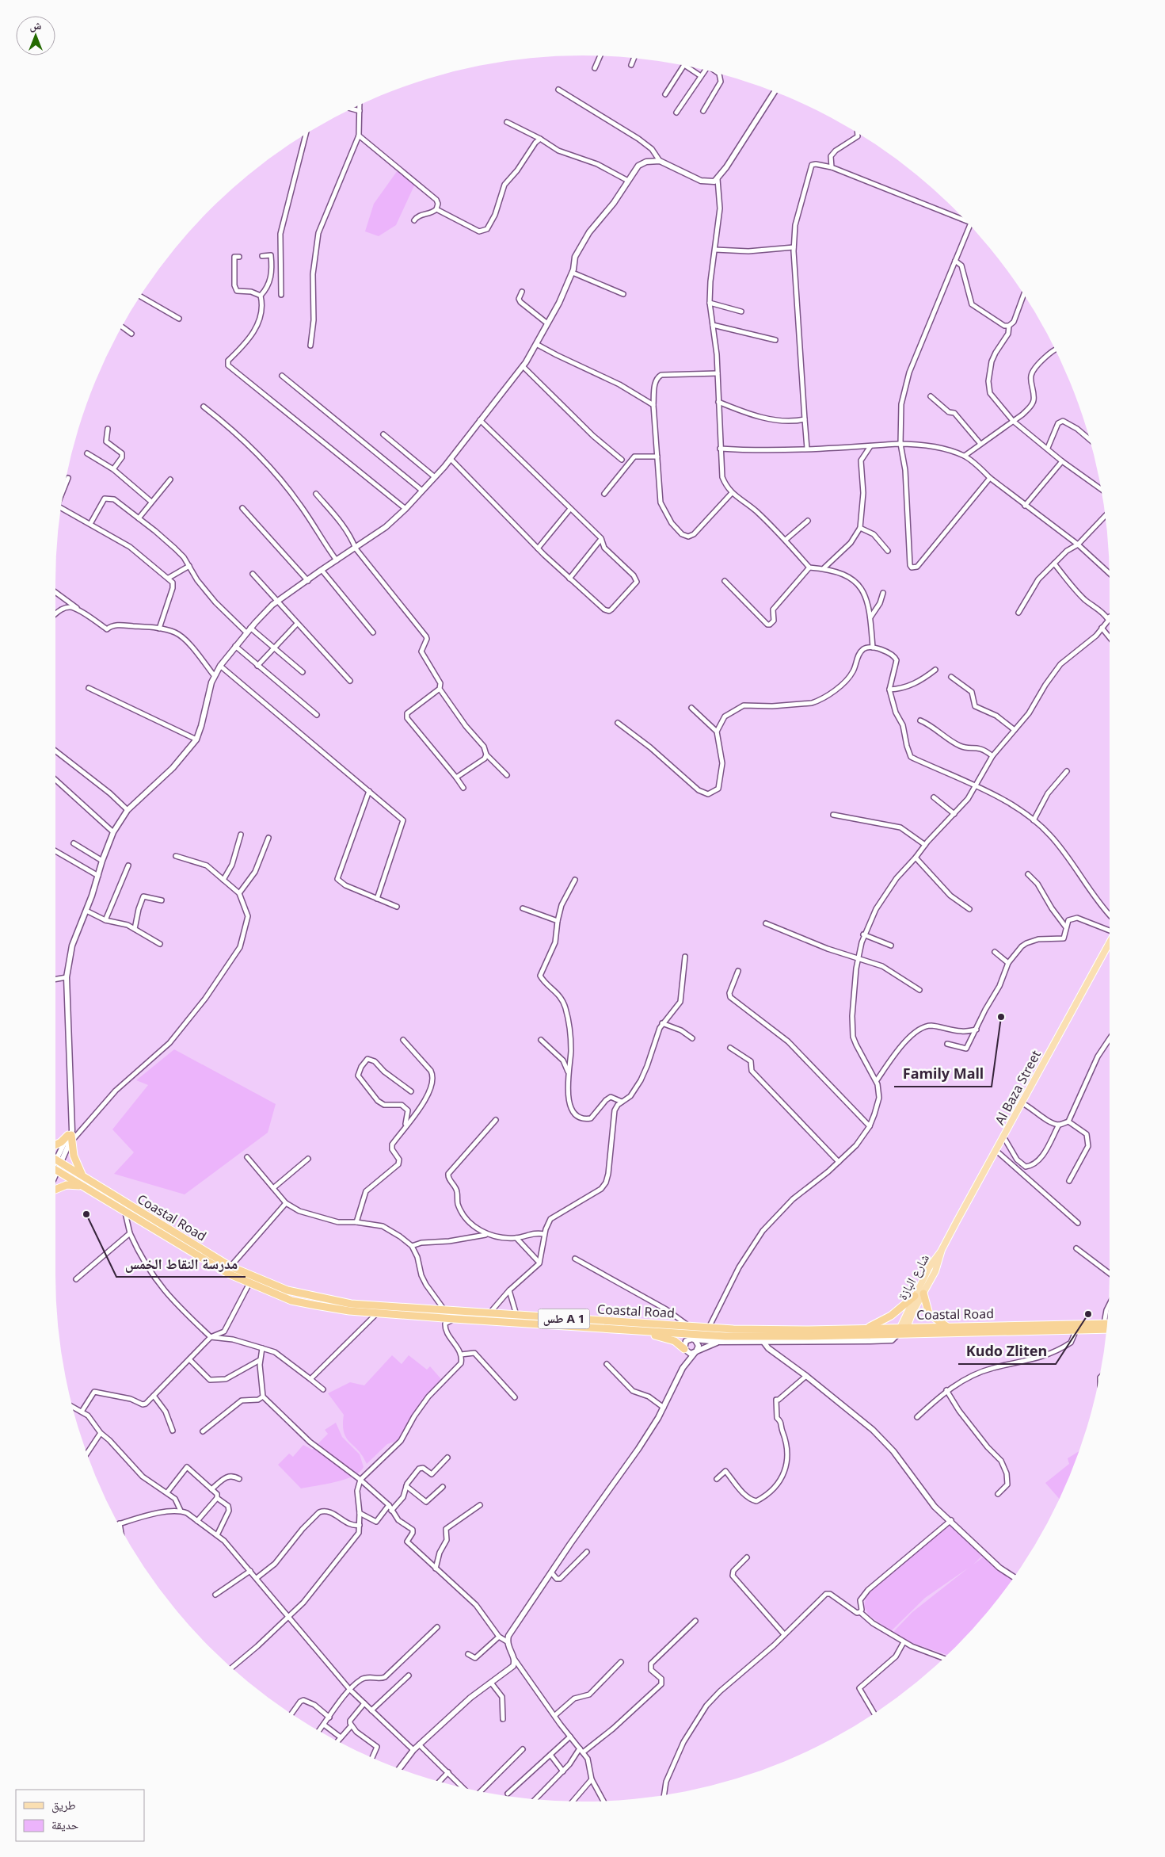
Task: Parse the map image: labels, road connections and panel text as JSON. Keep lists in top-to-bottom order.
{
  "streets": {
    "highway": ["Coastal Road", "طس A 1"],
    "main road": ["Al Baza Street", "شارع البازة"]
  },
  "crossings": [
    ["Al Baza Street", "شارع البازة"],
    ["Coastal Road", "شارع البازة"]
  ],
  "places": ["Family Mall", "مدرسة النقاط الخمس", "Kudo Zliten"],
  "legend": ["طريق", "حديقة"],
  "north": "top"
}
